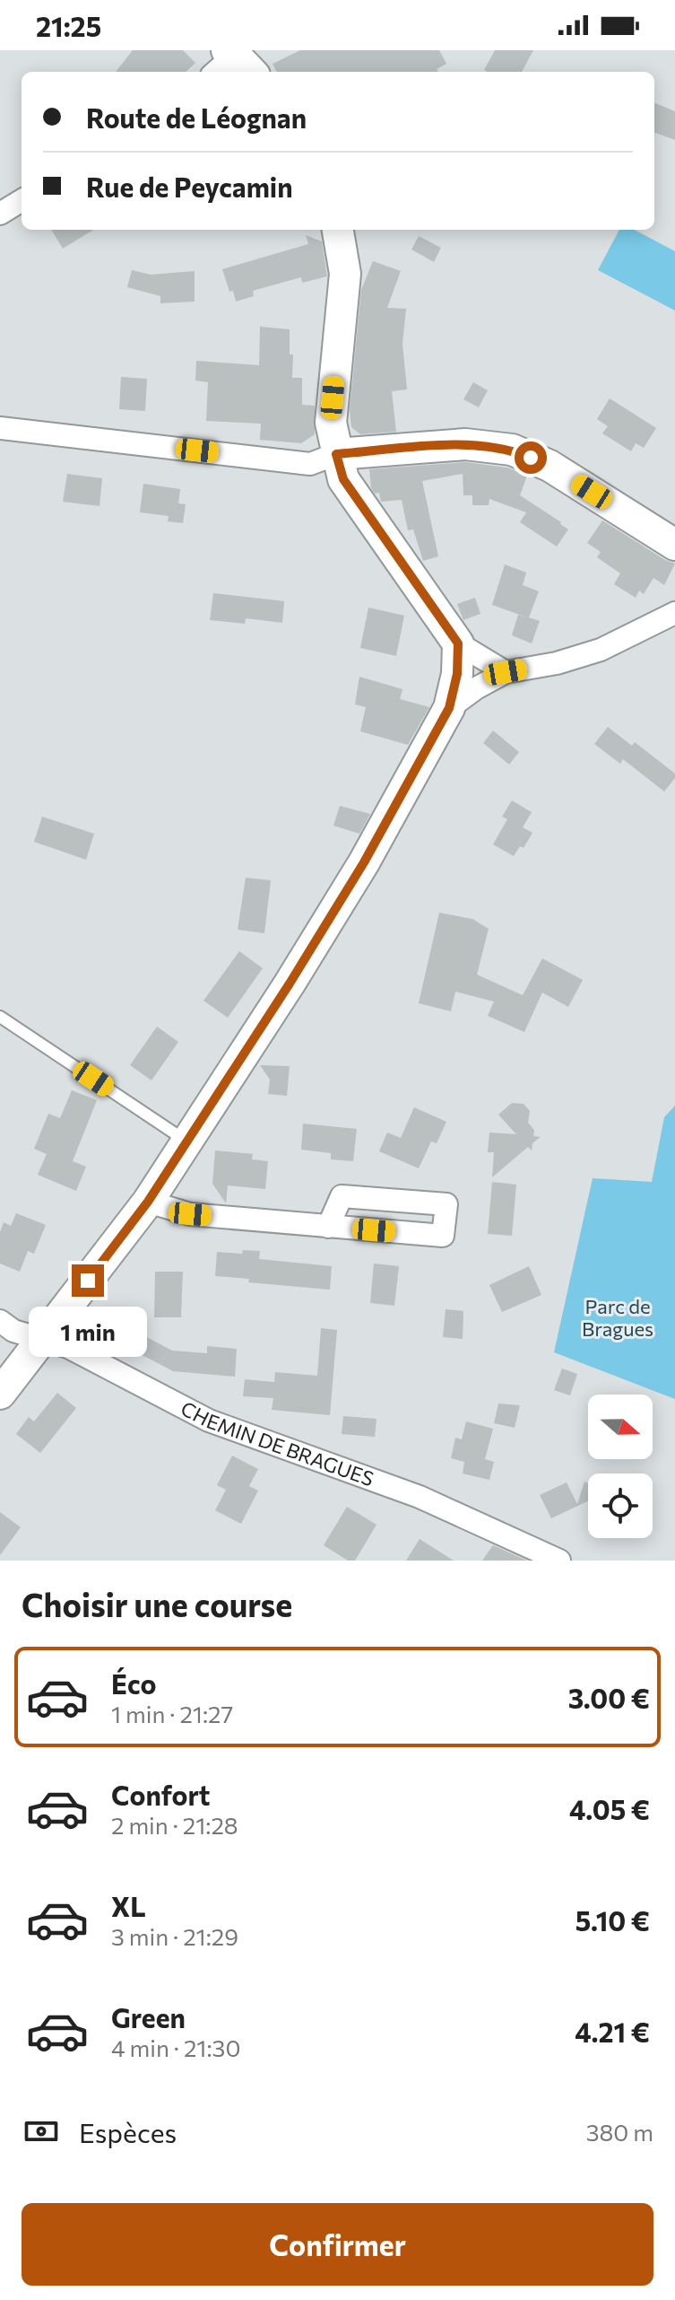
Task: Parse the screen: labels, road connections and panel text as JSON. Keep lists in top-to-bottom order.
{
  "streets": {
    "street": ["CHEMIN DE BRAGUES"]
  },
  "parks": ["Parc de Bragues"],
  "north": "right",
  "page": {
    "status": "21:25",
    "banner": ["Route de Léognan", "Rue de Peycamin"],
    "bubble": "1 min",
    "heading": "Choisir une course",
    "list": [
      {
        "name": "Éco",
        "note": "1 min · 21:27",
        "value": "3.00 €"
      },
      {
        "name": "Confort",
        "note": "2 min · 21:28",
        "value": "4.05 €"
      },
      {
        "name": "XL",
        "note": "3 min · 21:29",
        "value": "5.10 €"
      },
      {
        "name": "Green",
        "note": "4 min · 21:30",
        "value": "4.21 €"
      }
    ],
    "pay": ["Espèces", "380 m"],
    "buttons": "Confirmer"
  }
}
